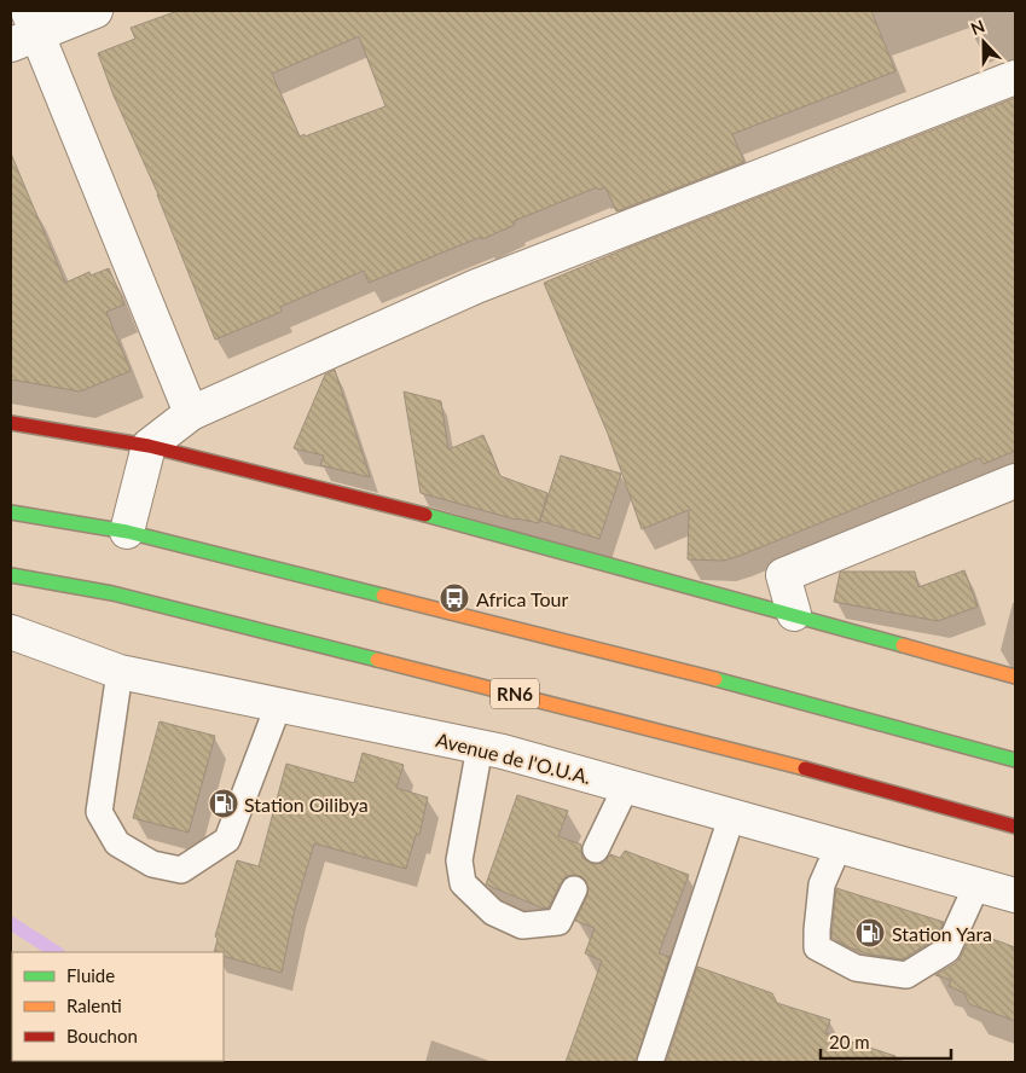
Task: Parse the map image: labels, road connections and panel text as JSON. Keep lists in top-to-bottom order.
{
  "streets": {
    "main road": ["RN6"],
    "street": ["Avenue de l'O.U.A."]
  },
  "places": {
    "bus stop": ["Africa Tour"],
    "fuel station": ["Station Oilibya", "Station Yara"]
  },
  "legend": ["Fluide", "Ralenti", "Bouchon"],
  "scale_bar": "20 m",
  "north": "top"
}
